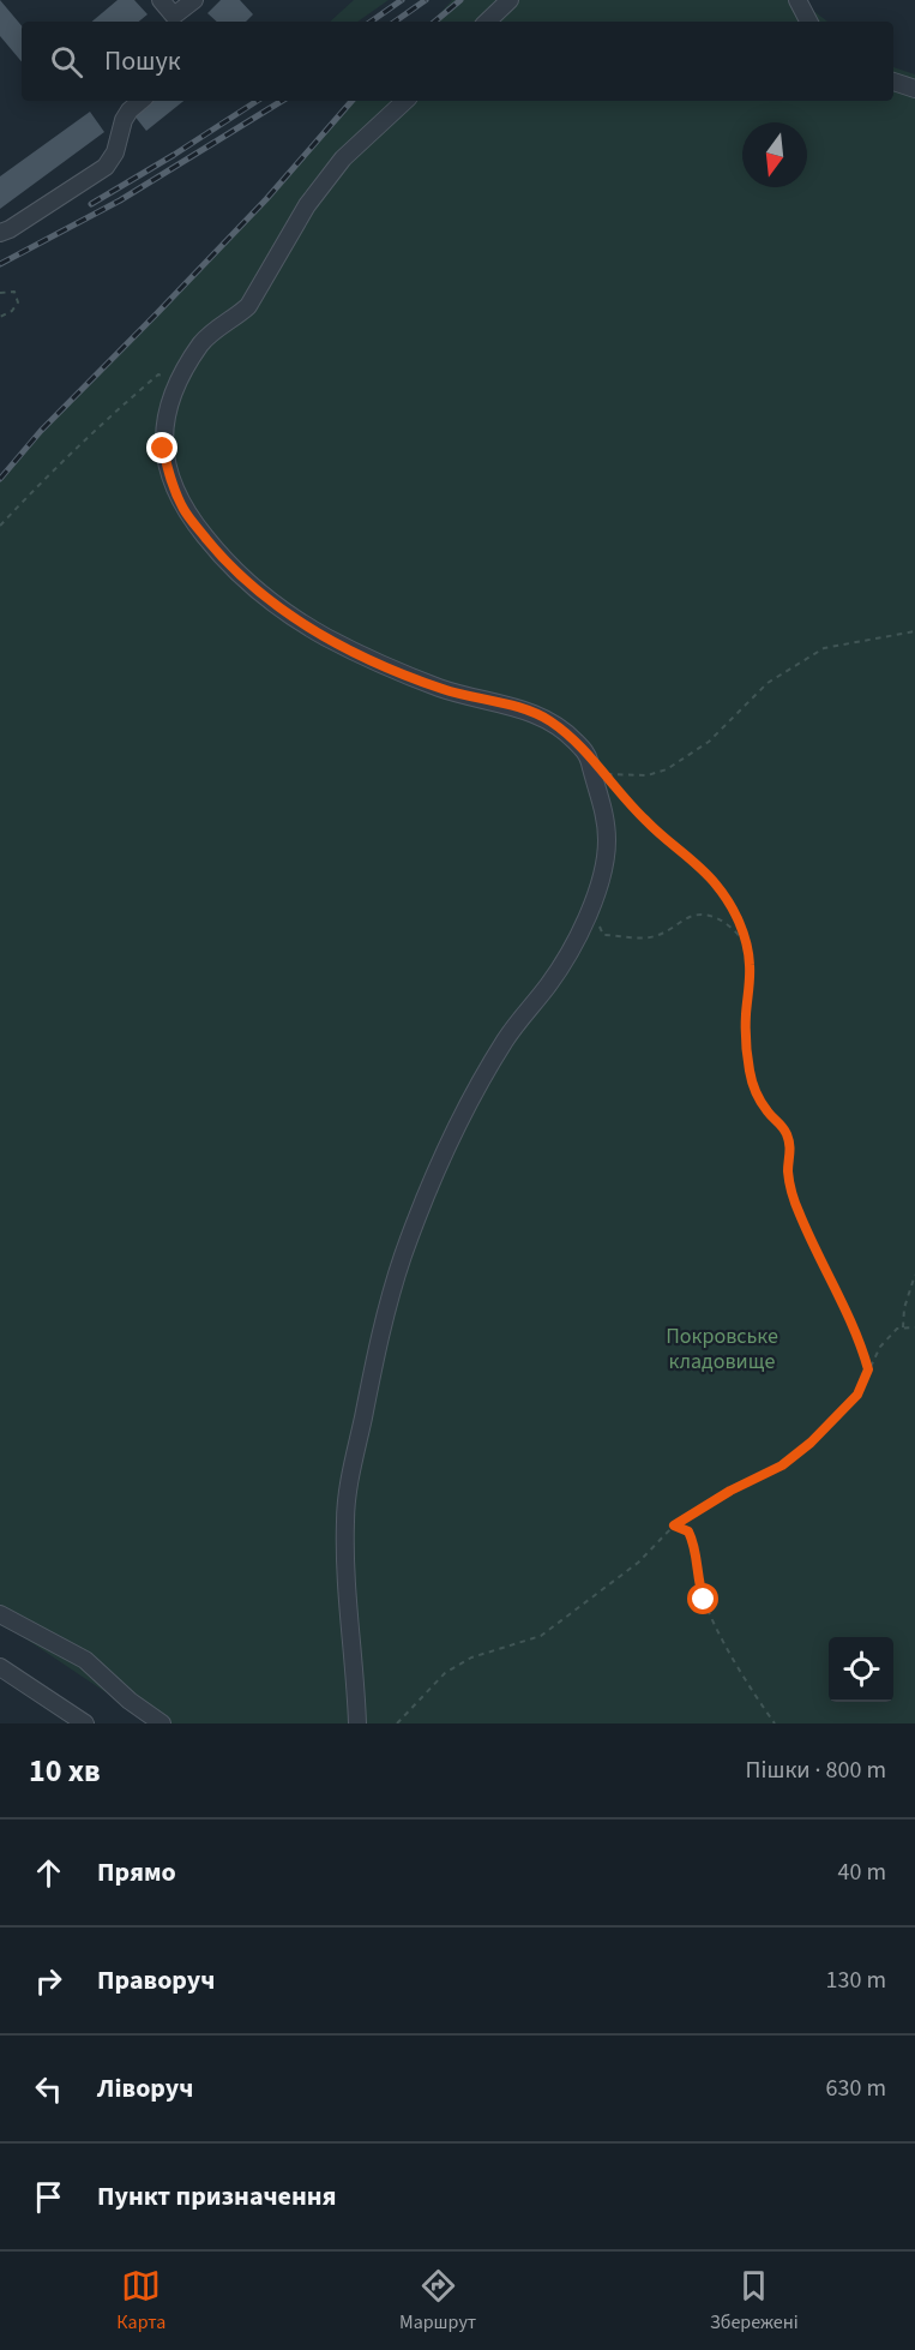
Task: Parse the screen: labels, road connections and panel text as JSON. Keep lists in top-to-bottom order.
{
  "parks": ["Покровське кладовище"],
  "north": "bottom",
  "page": {
    "search": "Пошук",
    "heading": ["10 хв", "Пішки · 800 m"],
    "list": [
      ["Прямо", "40 m"],
      ["Праворуч", "130 m"],
      ["Ліворуч", "630 m"],
      "Пункт призначення"
    ],
    "nav": ["Карта", "Маршрут", "Збережені"]
  }
}
